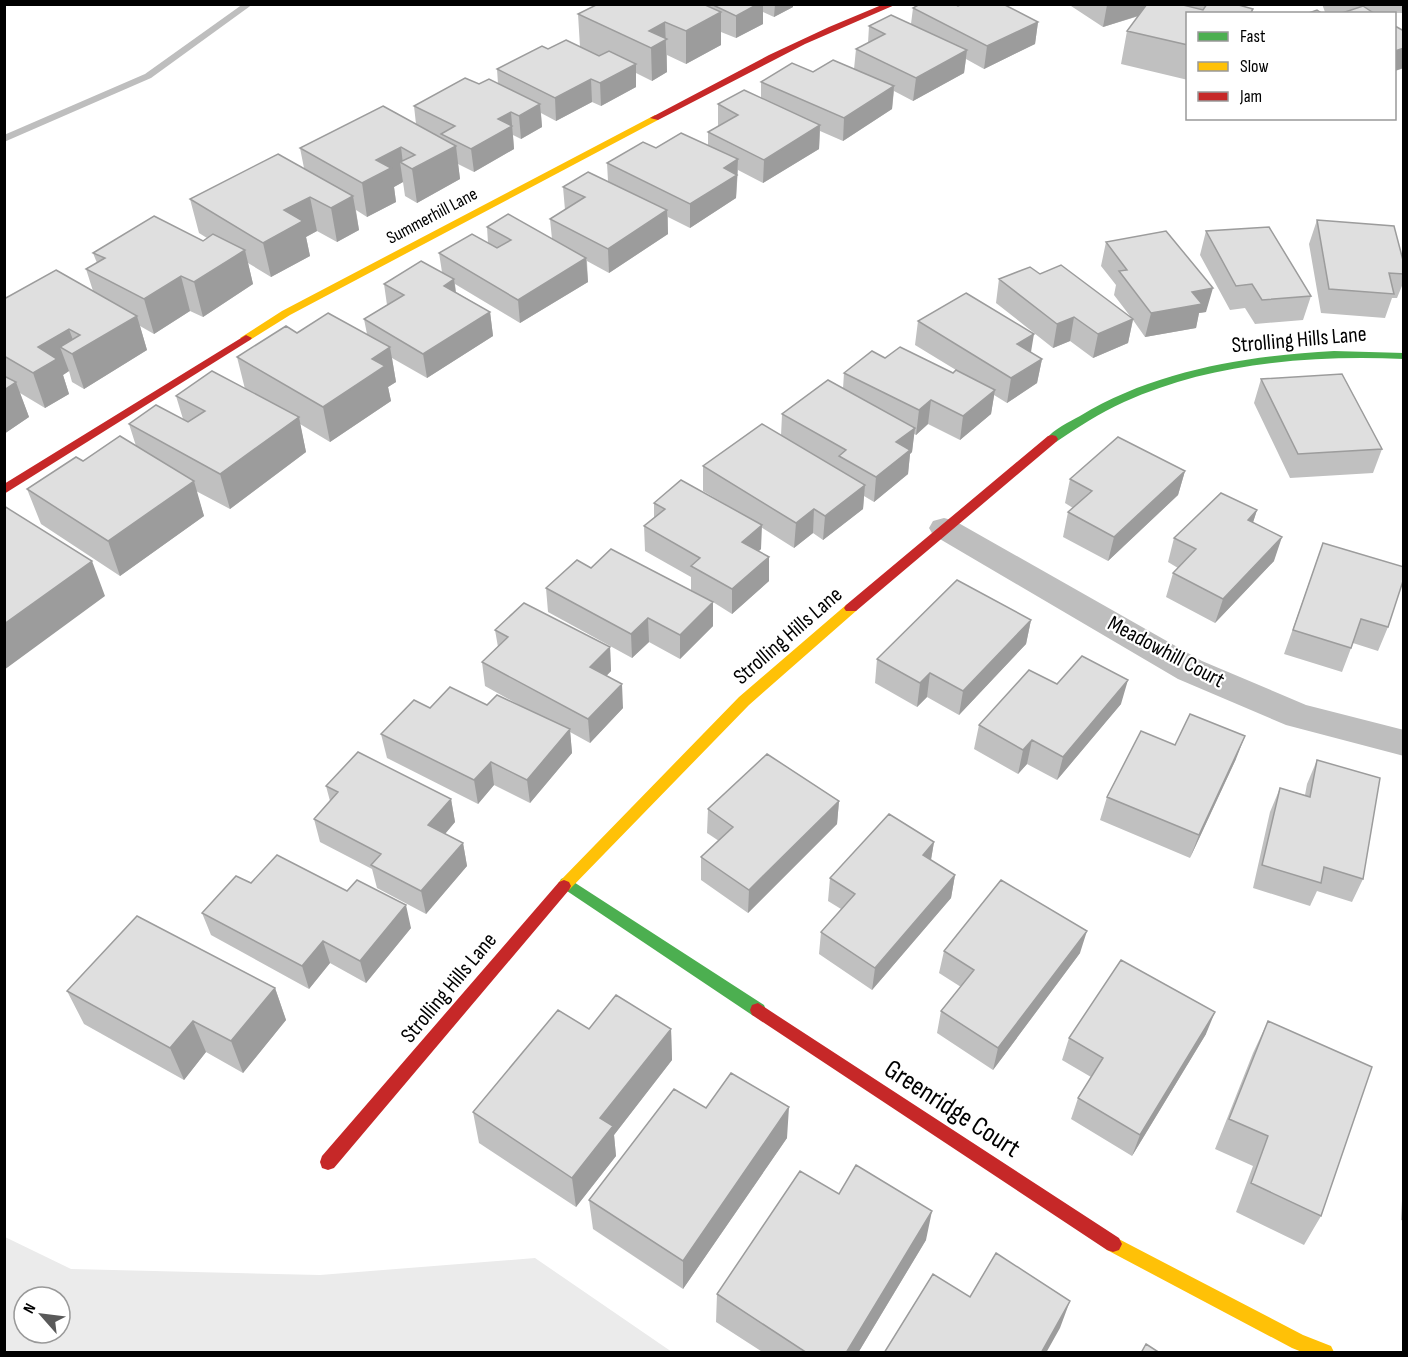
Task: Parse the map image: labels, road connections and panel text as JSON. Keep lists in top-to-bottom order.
{
  "streets": {
    "street": [
      "Summerhill Lane",
      "Strolling Hills Lane",
      "Meadowhill Court",
      "Greenridge Court"
    ]
  },
  "crossings": [
    ["Strolling Hills Lane", "Meadowhill Court"],
    ["Strolling Hills Lane", "Greenridge Court"]
  ],
  "legend": ["Fast", "Slow", "Jam"],
  "north": "top left"
}
